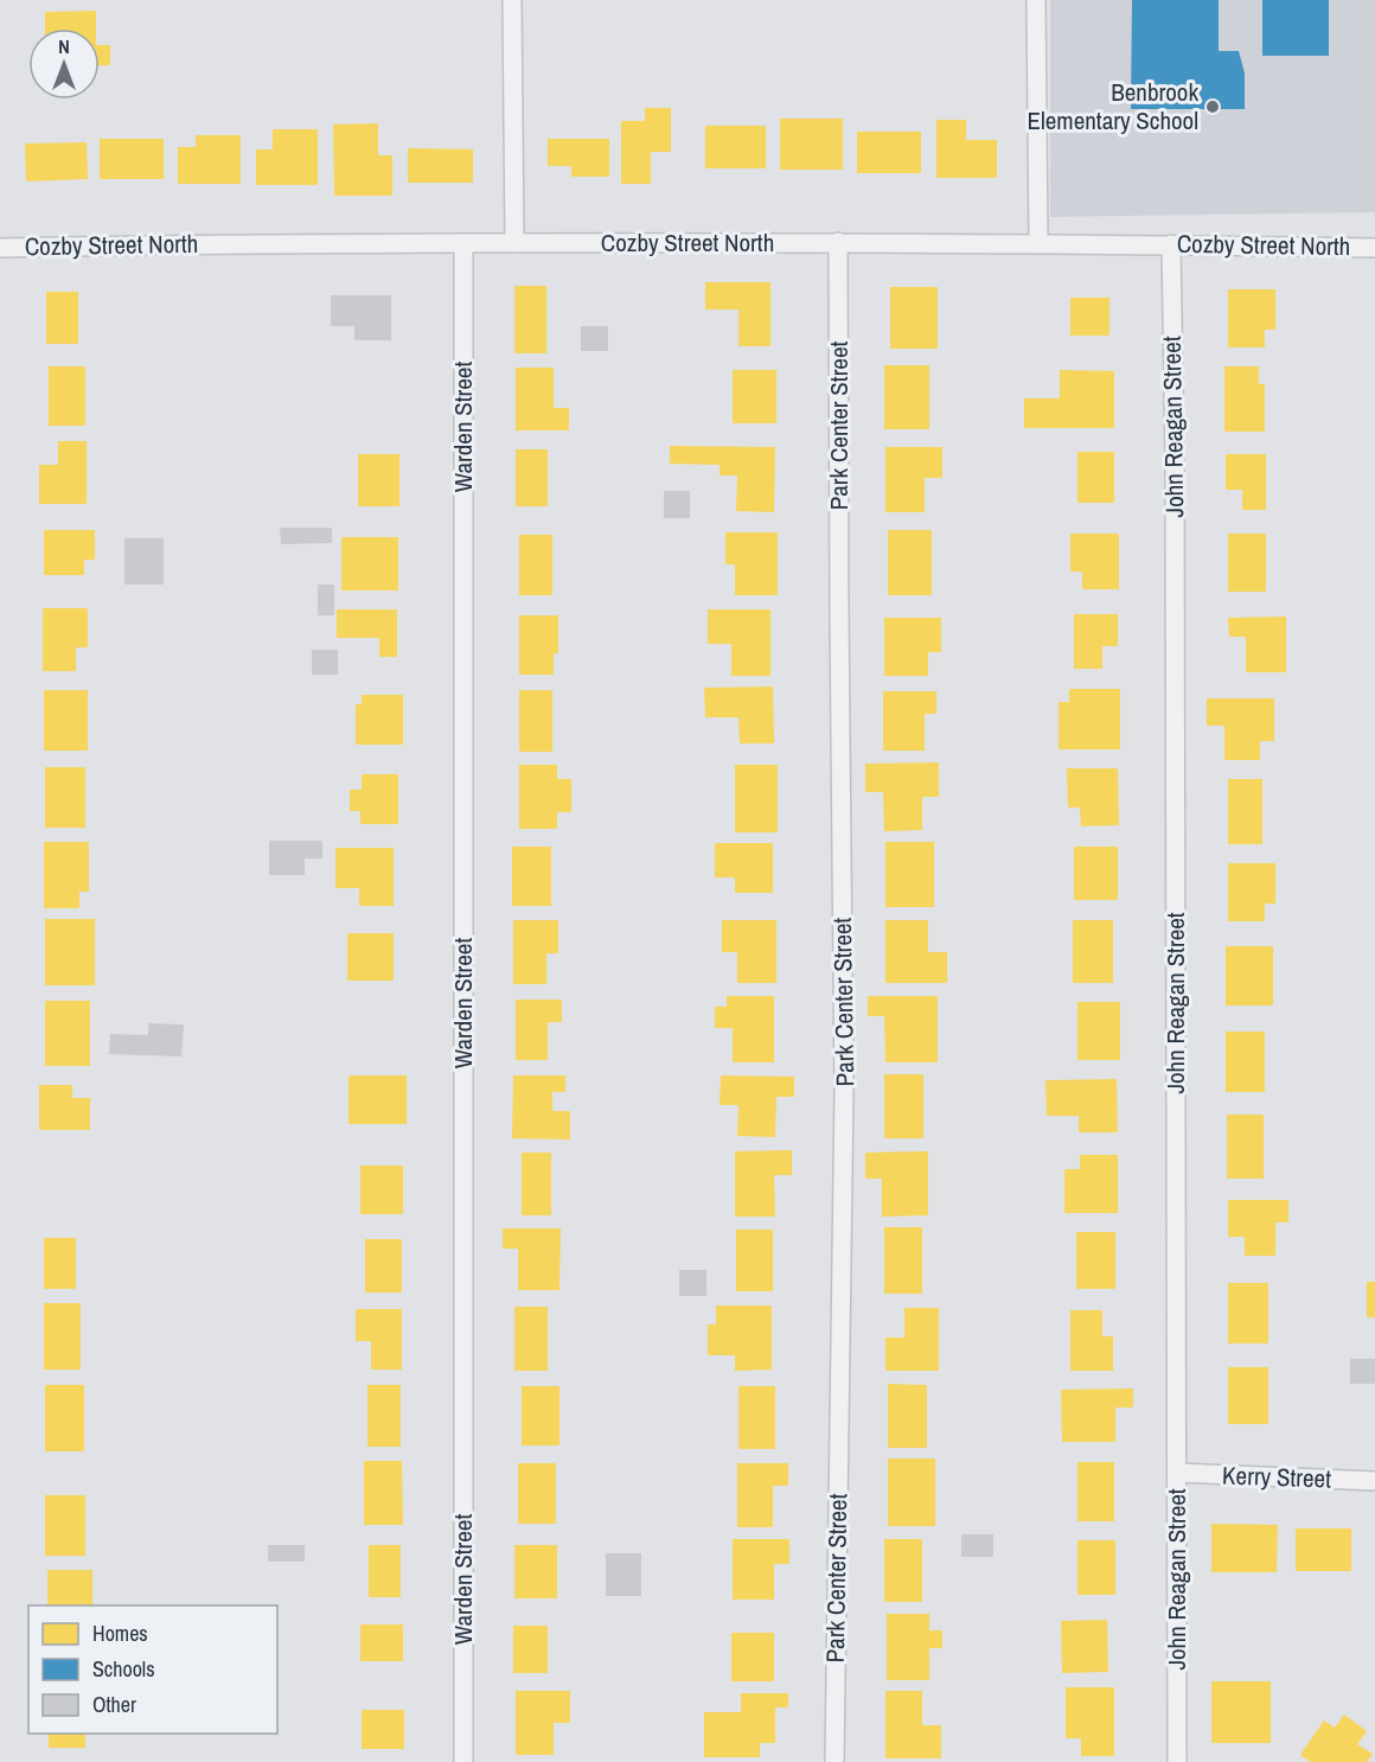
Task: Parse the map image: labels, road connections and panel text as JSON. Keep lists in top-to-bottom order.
{
  "streets": {
    "street": [
      "Cozby Street North",
      "Park Center Street",
      "Warden Street",
      "John Reagan Street",
      "Kerry Street"
    ]
  },
  "crossings": [
    ["Cozby Street North", "Park Center Street"],
    ["Cozby Street North", "Warden Street"],
    ["Cozby Street North", "John Reagan Street"],
    ["John Reagan Street", "Kerry Street"]
  ],
  "places": ["Benbrook Elementary School"],
  "legend": ["Homes", "Schools", "Other"],
  "north": "top"
}
